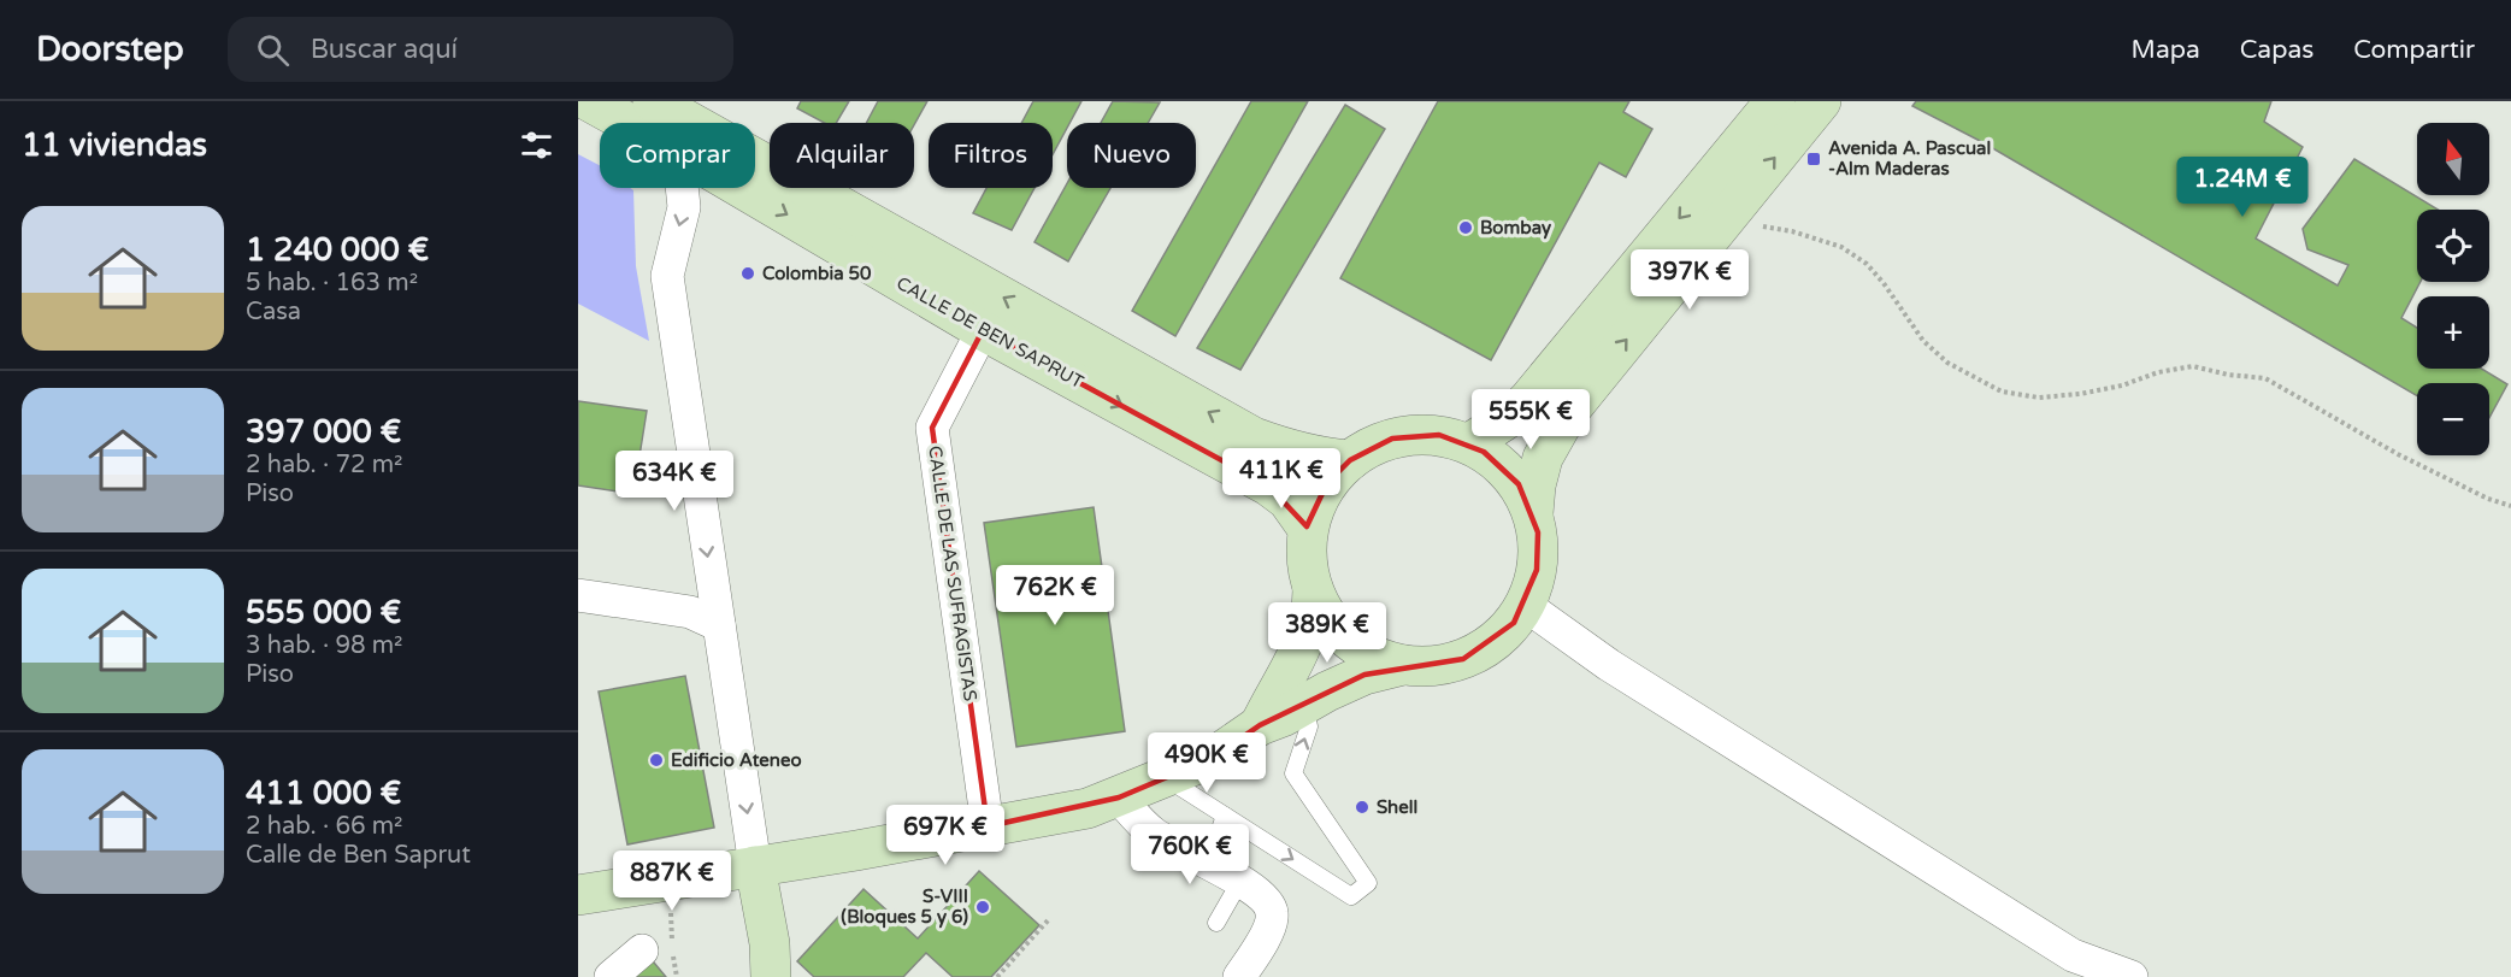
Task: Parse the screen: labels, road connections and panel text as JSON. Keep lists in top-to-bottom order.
{
  "streets": {
    "street": ["CALLE DE BEN SAPRUT", "CALLE DE LAS SUFRAGISTAS"]
  },
  "crossings": [
    ["CALLE DE BEN SAPRUT", "CALLE DE LAS SUFRAGISTAS"]
  ],
  "places": {
    "transit": ["Avenida A. Pascual -Alm Maderas"],
    "other": [
      "Bombay",
      "Colombia 50",
      "Edificio Ateneo",
      "Shell",
      "S-VIII (Bloques 5 y 6)"
    ]
  },
  "north": "top",
  "page": {
    "header": "Doorstep",
    "search": "Buscar aquí",
    "nav": ["Mapa", "Capas", "Compartir"],
    "heading": "11 viviendas",
    "map_buttons": ["+", "−"],
    "chip": [
      "Comprar",
      "Alquilar",
      "Filtros",
      "Nuevo"
    ],
    "price": [
      "1.24M €",
      "397K €",
      "555K €",
      "411K €",
      "634K €",
      "762K €",
      "389K €",
      "490K €",
      "697K €",
      "760K €",
      "887K €"
    ],
    "list": [
      {
        "name": "1 240 000 €",
        "note": "5 hab. · 163 m² · Casa"
      },
      {
        "name": "397 000 €",
        "note": "2 hab. · 72 m² · Piso"
      },
      {
        "name": "555 000 €",
        "note": "3 hab. · 98 m² · Piso"
      },
      {
        "name": "411 000 €",
        "note": "2 hab. · 66 m² · Calle de Ben Saprut"
      }
    ]
  }
}
